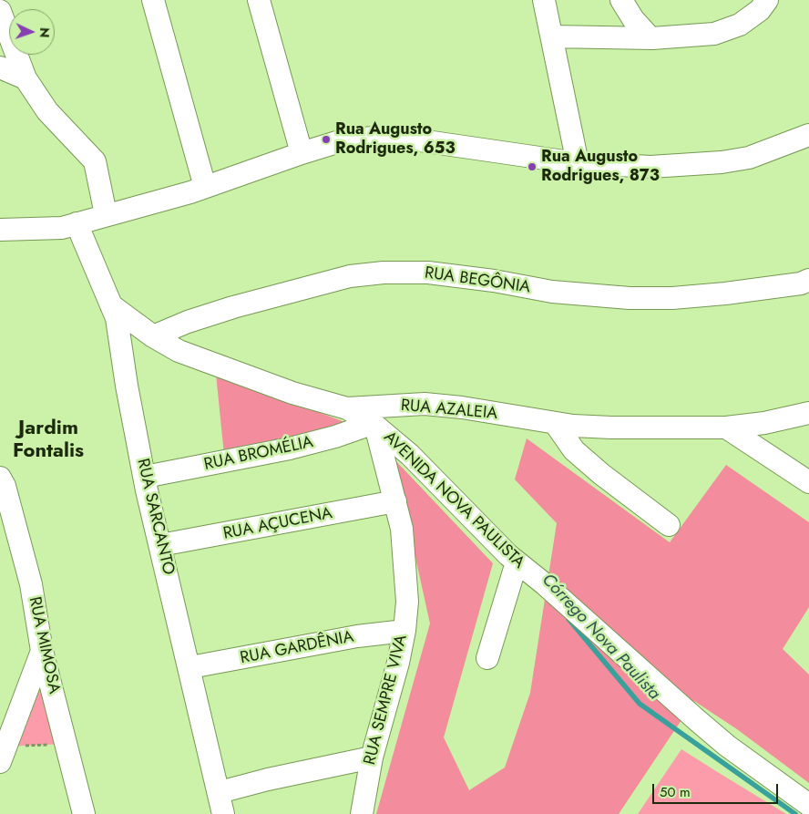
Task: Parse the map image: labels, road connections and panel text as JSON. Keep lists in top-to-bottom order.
{
  "streets": {
    "street": [
      "RUA BEGÔNIA",
      "RUA AZALEIA",
      "RUA BROMÉLIA",
      "AVENIDA NOVA PAULISTA",
      "RUA SARCANTO",
      "RUA AÇUCENA",
      "RUA MIMOSA",
      "RUA GARDÊNIA",
      "RUA SEMPRE VIVA"
    ]
  },
  "crossings": [
    ["RUA BEGÔNIA", "RUA AZALEIA"],
    ["RUA AZALEIA", "AVENIDA NOVA PAULISTA"],
    ["RUA AZALEIA", "RUA SARCANTO"],
    ["RUA BROMÉLIA", "AVENIDA NOVA PAULISTA"],
    ["RUA BROMÉLIA", "RUA SARCANTO"],
    ["RUA BROMÉLIA", "RUA SEMPRE VIVA"],
    ["AVENIDA NOVA PAULISTA", "RUA SEMPRE VIVA"],
    ["RUA SARCANTO", "RUA AÇUCENA"],
    ["RUA SARCANTO", "RUA GARDÊNIA"],
    ["RUA AÇUCENA", "RUA SEMPRE VIVA"],
    ["RUA GARDÊNIA", "RUA SEMPRE VIVA"]
  ],
  "districts": ["Jardim Fontalis"],
  "water": ["Córrego Nova Paulista"],
  "places": ["Rua Augusto Rodrigues, 653", "Rua Augusto Rodrigues, 873"],
  "scale_bar": "50 m",
  "north": "right"
}
